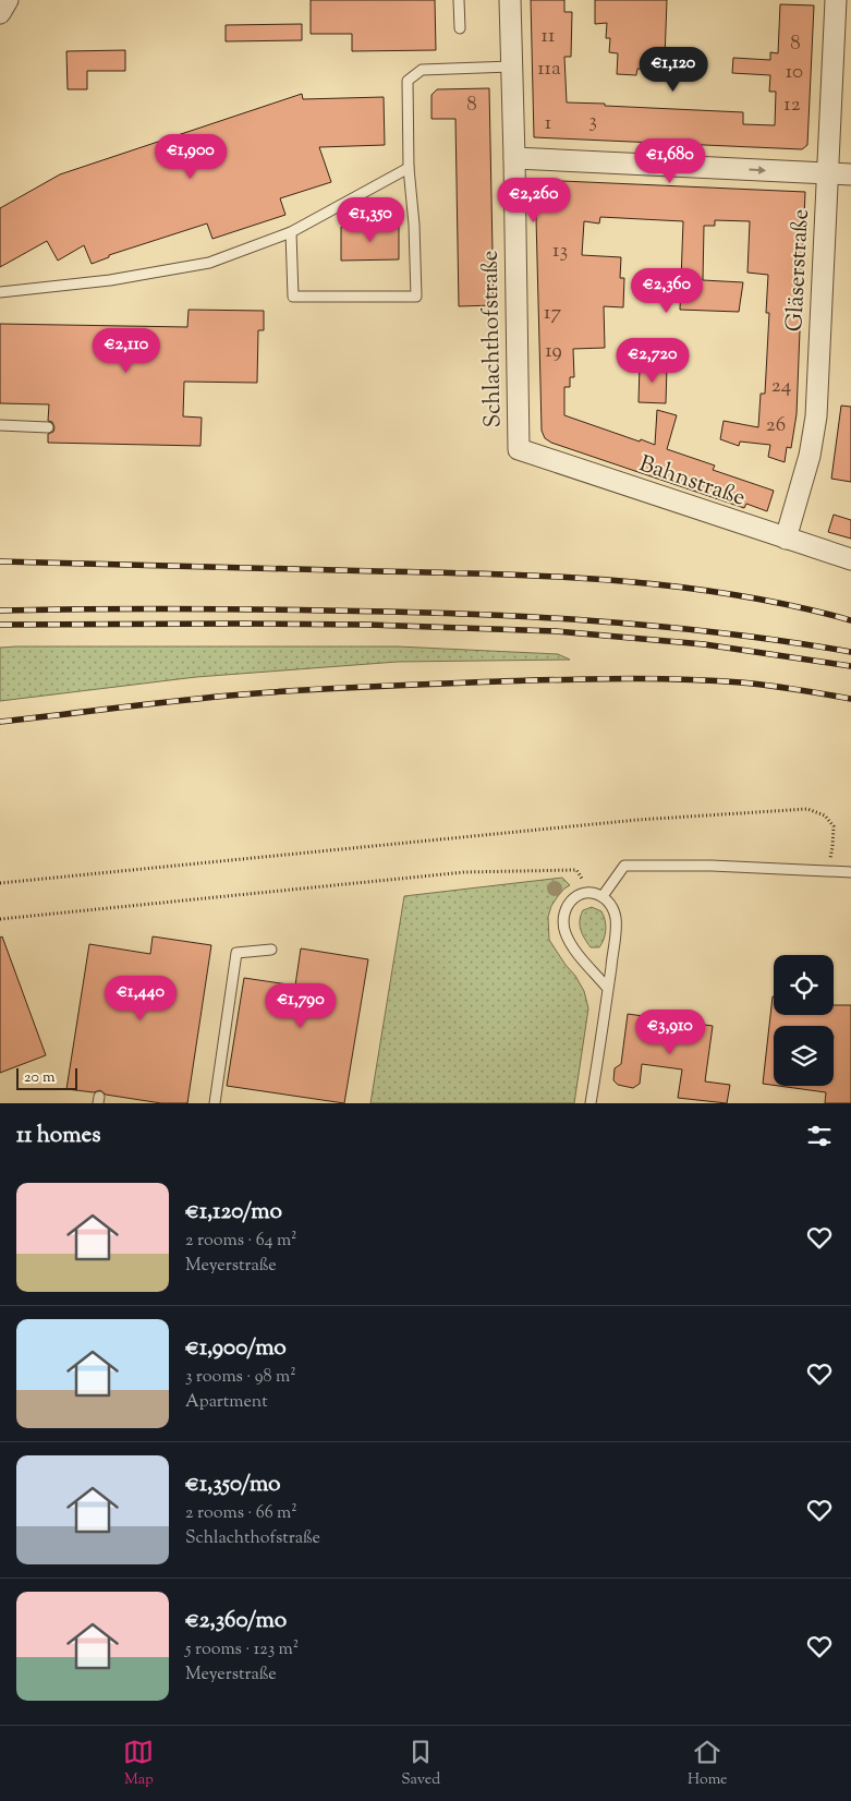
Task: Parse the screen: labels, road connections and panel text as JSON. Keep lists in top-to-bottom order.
{
  "streets": {
    "street": ["Gläserstraße", "Schlachthofstraße", "Bahnstraße"]
  },
  "crossings": [
    ["Gläserstraße", "Bahnstraße"],
    ["Schlachthofstraße", "Bahnstraße"]
  ],
  "house_numbers": [
    "11",
    "8",
    "11a",
    "10",
    "8",
    "12",
    "3",
    "1",
    "13",
    "17",
    "19",
    "24",
    "26"
  ],
  "scale_bar": "20 m",
  "page": {
    "price": [
      "€1,120",
      "€1,900",
      "€1,680",
      "€2,260",
      "€1,350",
      "€2,360",
      "€2,110",
      "€2,720",
      "€1,440",
      "€1,790",
      "€3,910"
    ],
    "scale": "20 m",
    "heading": "11 homes",
    "list": [
      {
        "name": "€1,120/mo",
        "note": "2 rooms · 64 m² · Meyerstraße"
      },
      {
        "name": "€1,900/mo",
        "note": "3 rooms · 98 m² · Apartment"
      },
      {
        "name": "€1,350/mo",
        "note": "2 rooms · 66 m² · Schlachthofstraße"
      },
      {
        "name": "€2,360/mo",
        "note": "5 rooms · 123 m² · Meyerstraße"
      }
    ],
    "tabs": ["Map", "Saved", "Home"]
  }
}
